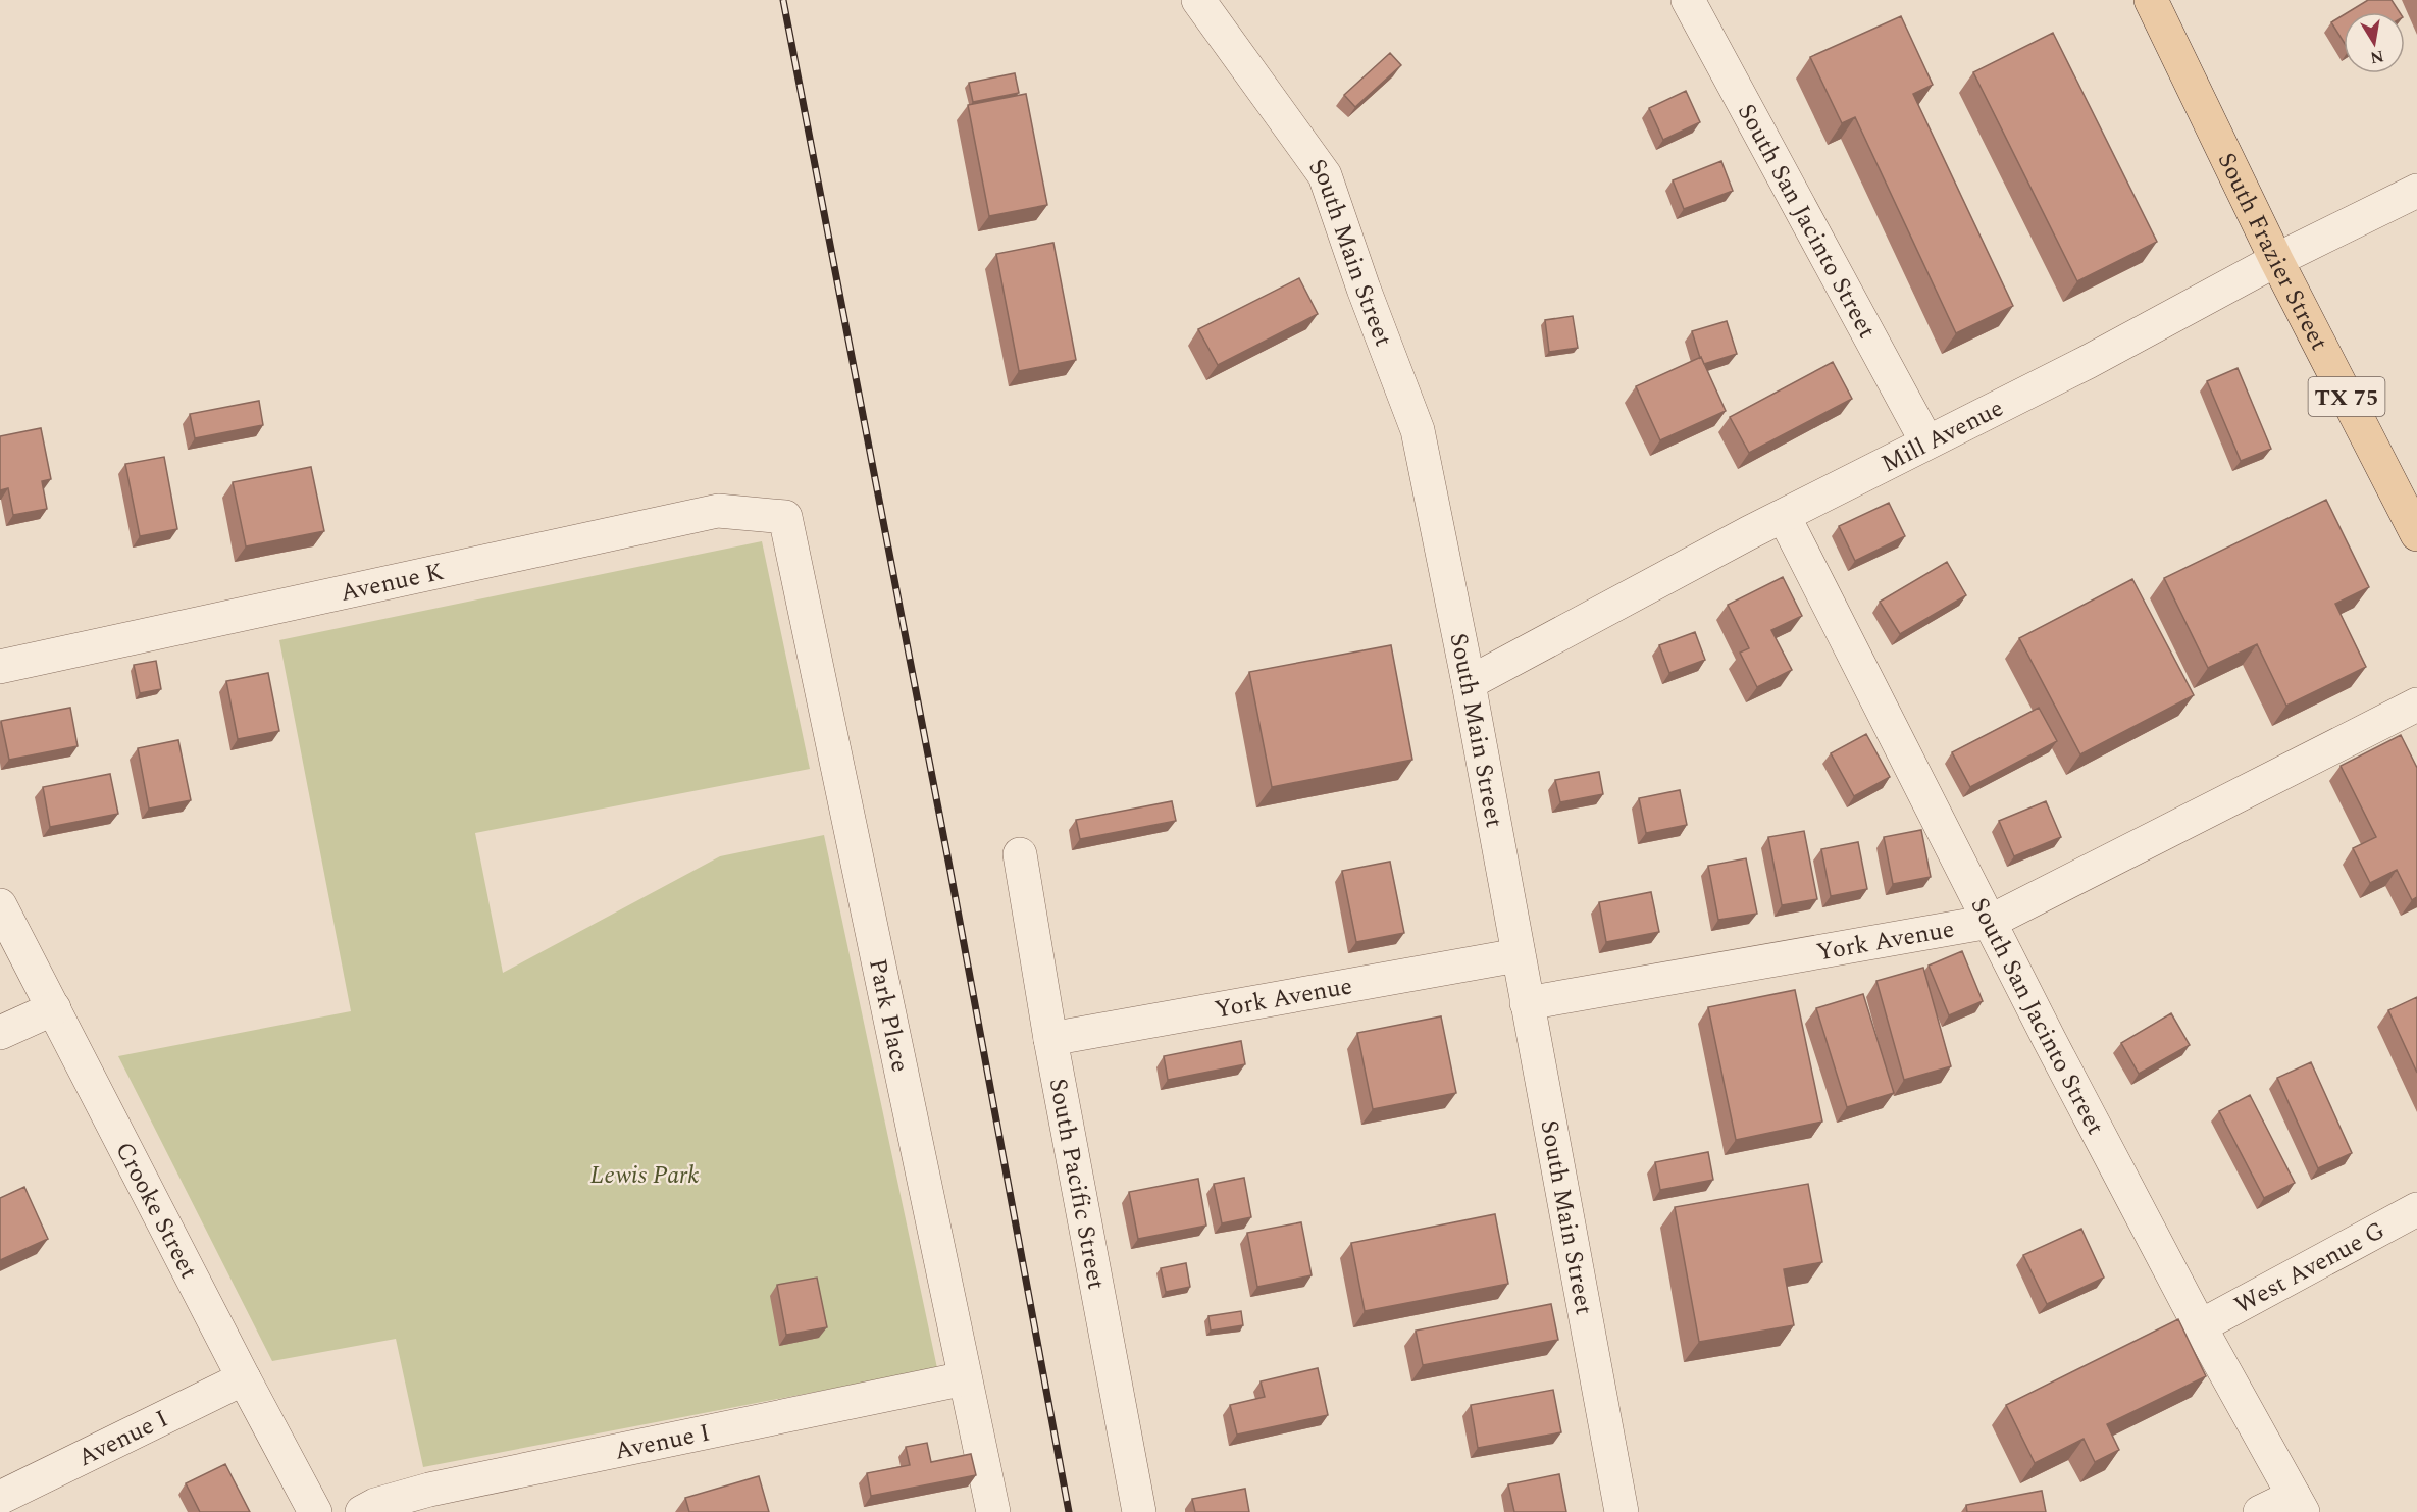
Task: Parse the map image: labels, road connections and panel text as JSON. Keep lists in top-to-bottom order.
{
  "streets": {
    "main road": ["South Frazier Street", "TX 75"],
    "street": [
      "South San Jacinto Street",
      "South Main Street",
      "Mill Avenue",
      "Avenue K",
      "York Avenue",
      "Park Place",
      "South Pacific Street",
      "Crooke Street",
      "West Avenue G",
      "Avenue I"
    ]
  },
  "crossings": [
    ["South San Jacinto Street", "Mill Avenue"],
    ["South San Jacinto Street", "York Avenue"],
    ["South San Jacinto Street", "West Avenue G"],
    ["South Frazier Street", "Mill Avenue"],
    ["South Main Street", "Mill Avenue"],
    ["South Main Street", "York Avenue"],
    ["Avenue K", "Park Place"],
    ["York Avenue", "South Pacific Street"],
    ["Park Place", "Avenue I"],
    ["Crooke Street", "Avenue I"]
  ],
  "parks": ["Lewis Park"],
  "north": "bottom"
}
